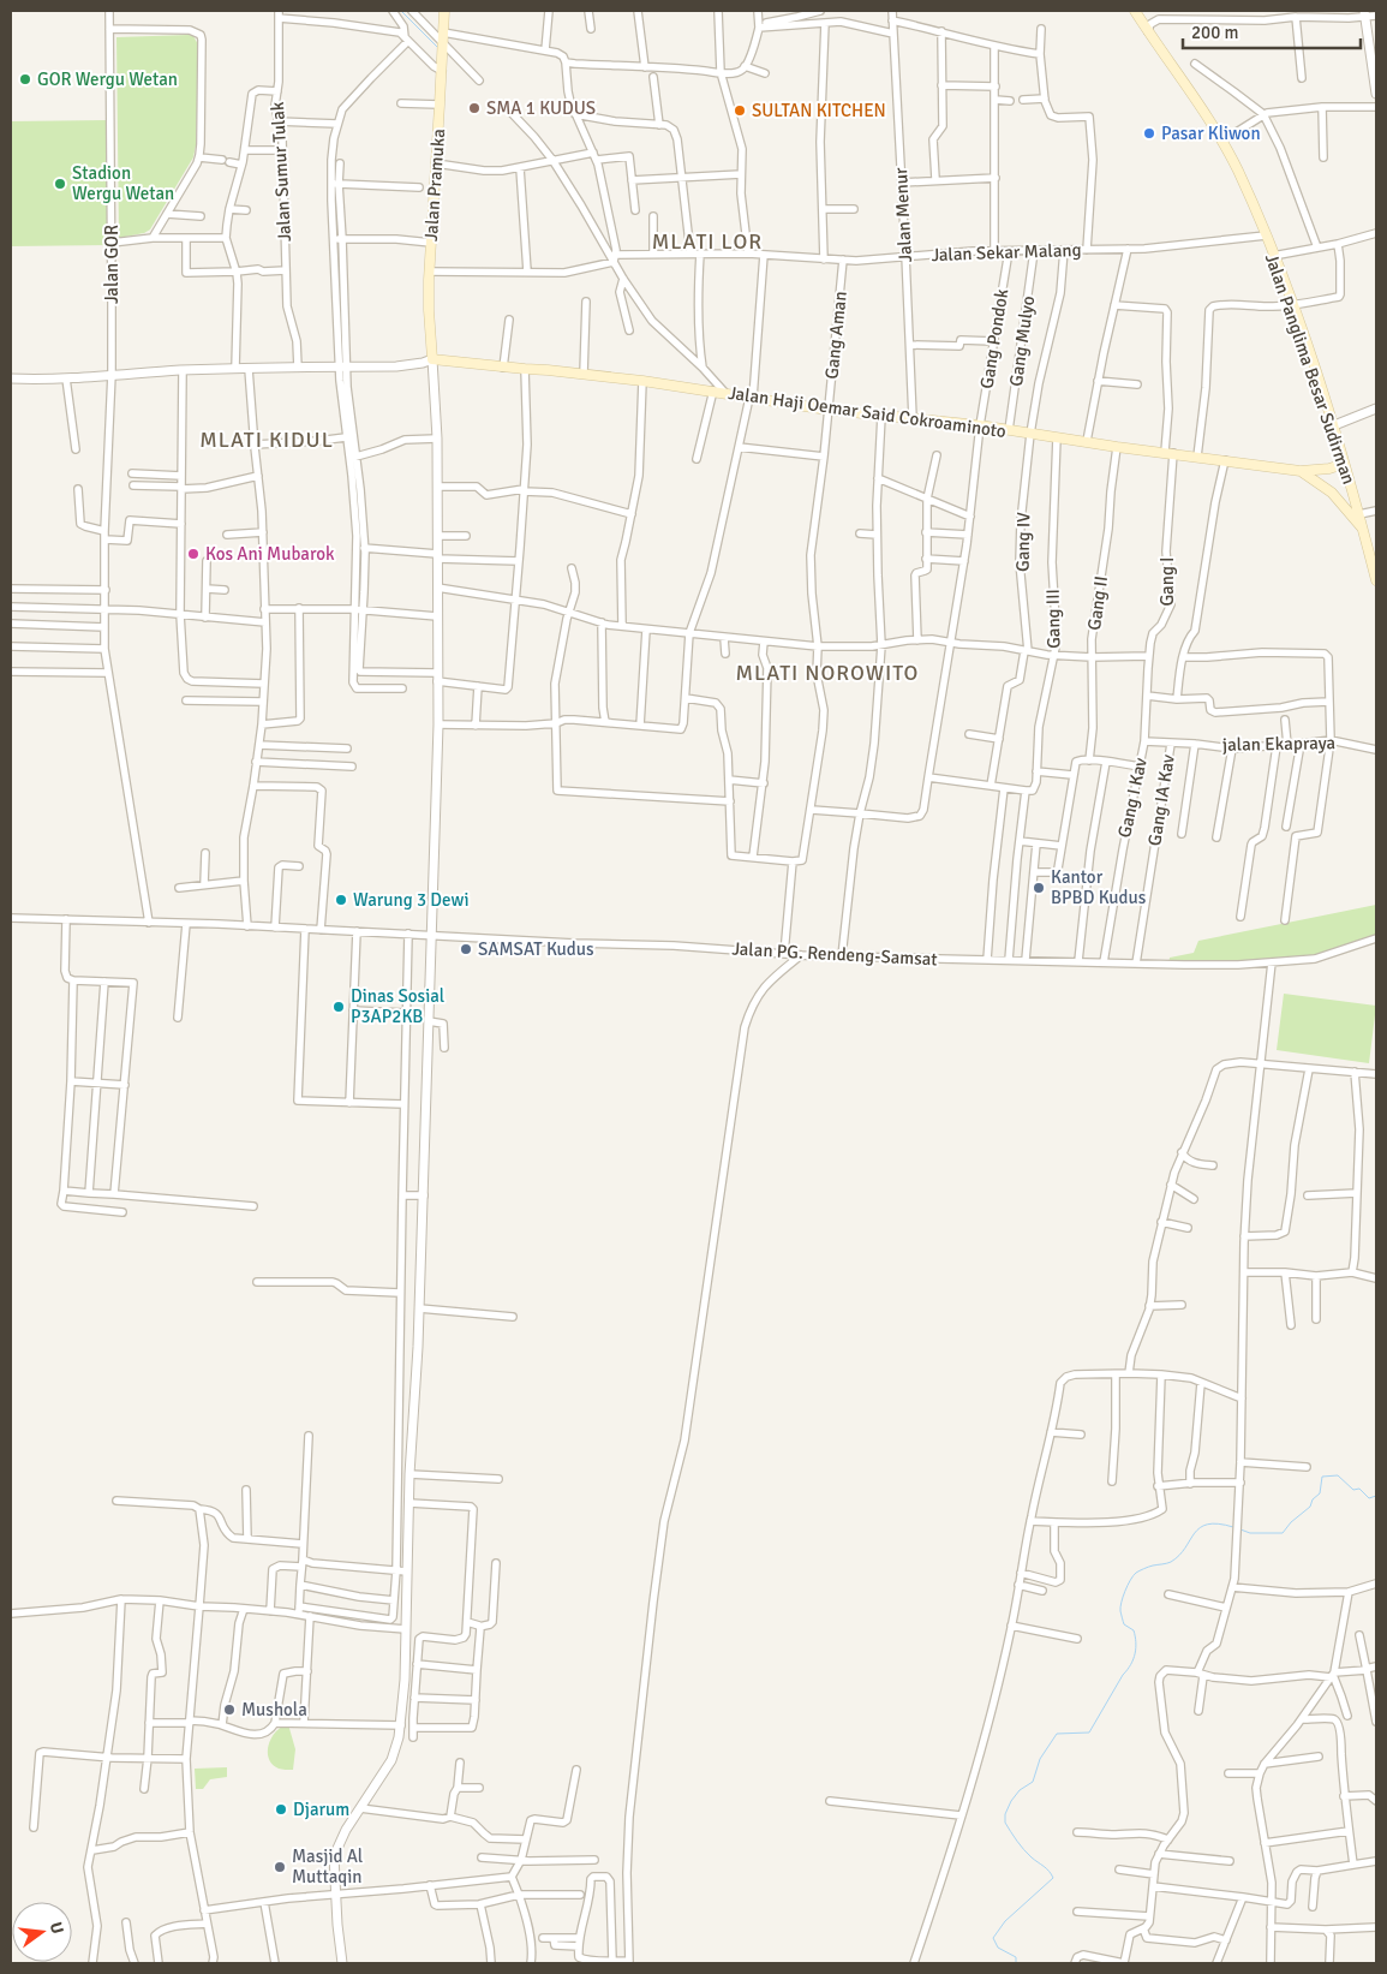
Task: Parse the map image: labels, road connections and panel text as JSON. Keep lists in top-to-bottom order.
{
  "streets": {
    "main road": ["Jalan Pramuka", "Jalan Panglima Besar Sudirman", "Jalan Haji Oemar Said Cokroaminoto"],
    "street": [
      "Jalan Sumur Tulak",
      "Jalan Menur",
      "Jalan Sekar Malang",
      "Jalan GOR",
      "Gang Aman",
      "Gang Pondok",
      "Gang Mulyo",
      "Gang IV",
      "Gang I",
      "Gang II",
      "Gang III",
      "jalan Ekapraya",
      "Gang I Kav",
      "Gang IA Kav",
      "Jalan PG. Rendeng-Samsat"
    ]
  },
  "crossings": [
    ["Jalan Pramuka", "Jalan Sekar Malang"],
    ["Jalan Pramuka", "Jalan Haji Oemar Said Cokroaminoto"],
    ["Jalan Menur", "Jalan Sekar Malang"],
    ["Jalan Menur", "Jalan Haji Oemar Said Cokroaminoto"],
    ["Jalan Sekar Malang", "Gang Aman"],
    ["Jalan Sekar Malang", "Gang Pondok"],
    ["Jalan Sekar Malang", "Gang Mulyo"],
    ["Jalan Sekar Malang", "Jalan Panglima Besar Sudirman"],
    ["Jalan Sekar Malang", "Gang IV"],
    ["Jalan GOR", "Jalan PG. Rendeng-Samsat"],
    ["Gang Aman", "Jalan Haji Oemar Said Cokroaminoto"],
    ["Gang Pondok", "Jalan Haji Oemar Said Cokroaminoto"],
    ["Gang Mulyo", "Jalan Haji Oemar Said Cokroaminoto"],
    ["Jalan Haji Oemar Said Cokroaminoto", "Gang IV"],
    ["Jalan Haji Oemar Said Cokroaminoto", "Gang I"],
    ["Jalan Haji Oemar Said Cokroaminoto", "Gang II"],
    ["Jalan Haji Oemar Said Cokroaminoto", "Gang III"],
    ["Gang I", "jalan Ekapraya"],
    ["Gang I", "Gang I Kav"],
    ["jalan Ekapraya", "Gang I Kav"],
    ["jalan Ekapraya", "Gang IA Kav"],
    ["Gang I Kav", "Jalan PG. Rendeng-Samsat"],
    ["Gang IA Kav", "Jalan PG. Rendeng-Samsat"]
  ],
  "districts": ["MLATI LOR", "MLATI KIDUL", "MLATI NOROWITO"],
  "places": [
    "GOR Wergu Wetan",
    "SMA 1 KUDUS",
    "SULTAN KITCHEN",
    "Pasar Kliwon",
    "Stadion Wergu Wetan",
    "Kos Ani Mubarok",
    "Kantor BPBD Kudus",
    "Warung 3 Dewi",
    "SAMSAT Kudus",
    "Dinas Sosial P3AP2KB",
    "Mushola",
    "Djarum",
    "Masjid Al Muttaqin"
  ],
  "scale_bar": "200 m",
  "north": "right"
}
